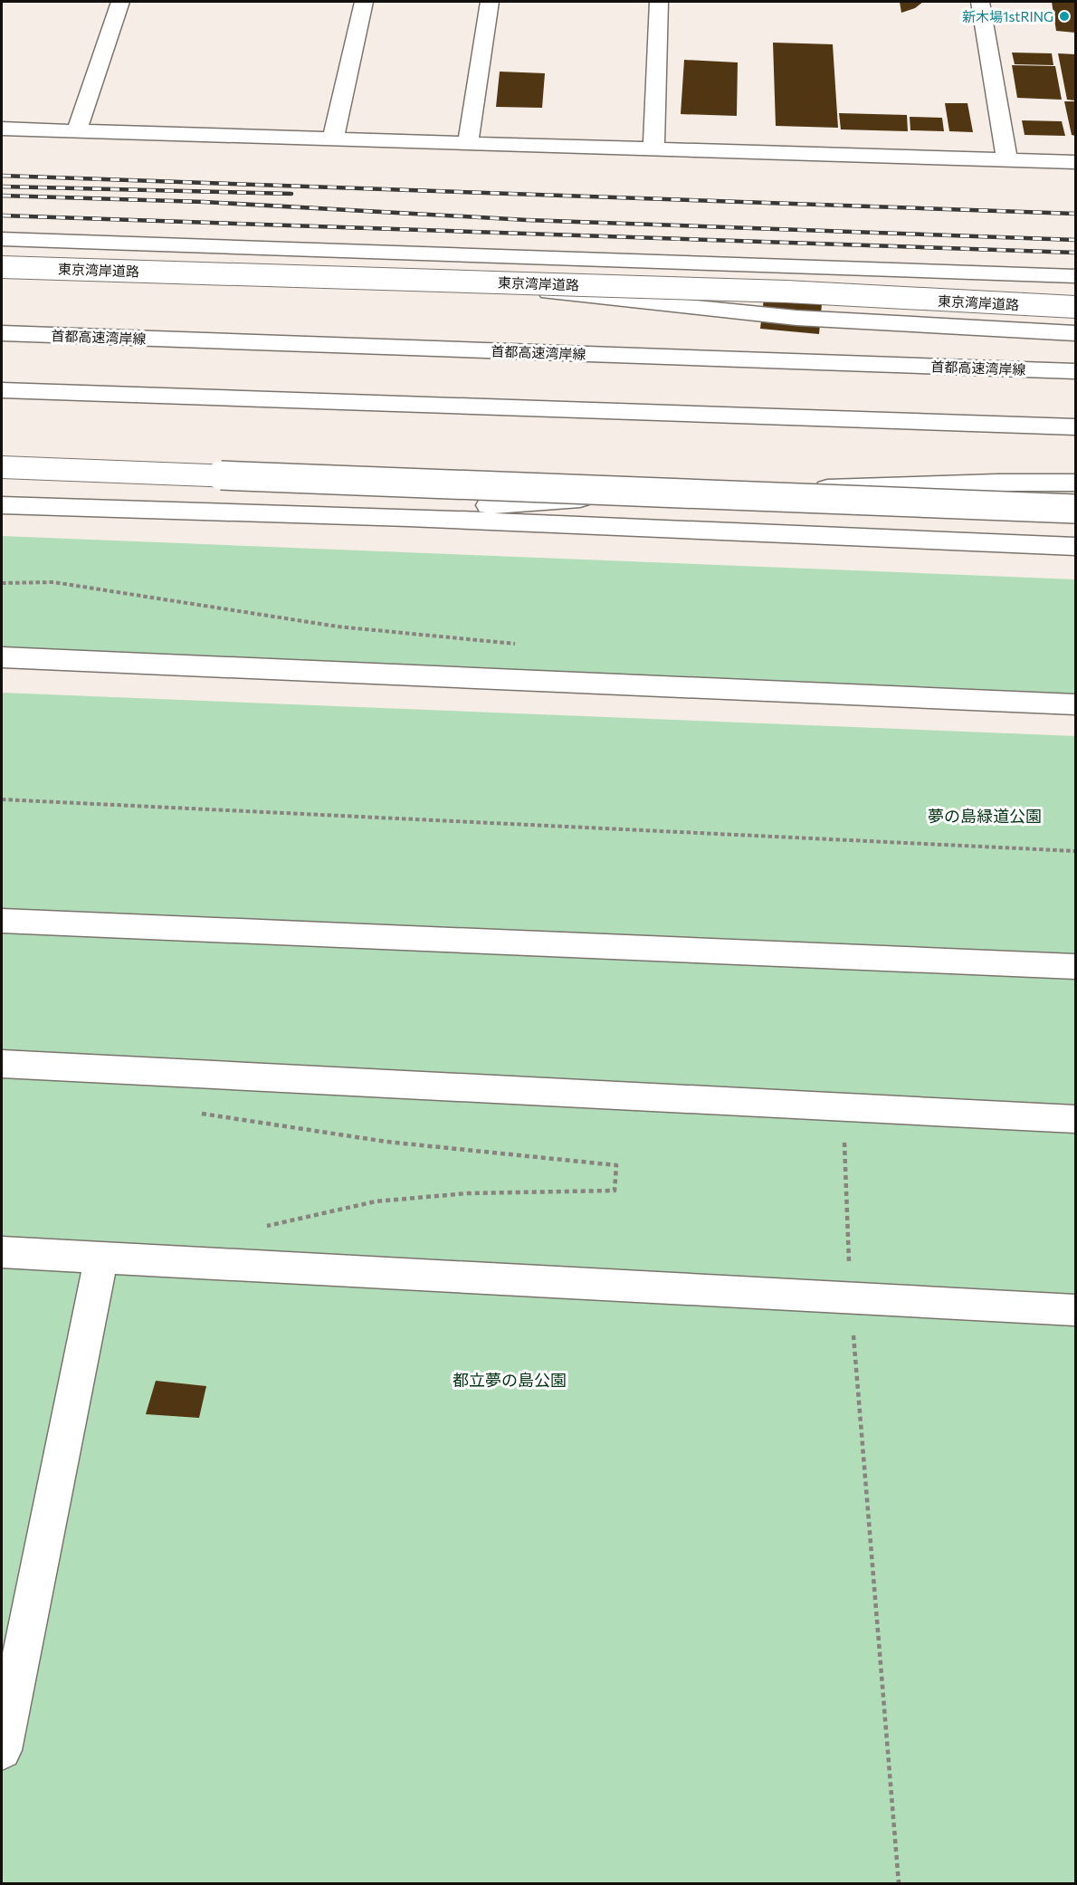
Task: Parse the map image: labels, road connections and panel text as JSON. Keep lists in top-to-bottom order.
{
  "streets": {
    "main road": ["東京湾岸道路", "首都高速湾岸線"]
  },
  "parks": ["夢の島緑道公園", "都立夢の島公園"],
  "places": ["新木場1stRING"]
}
